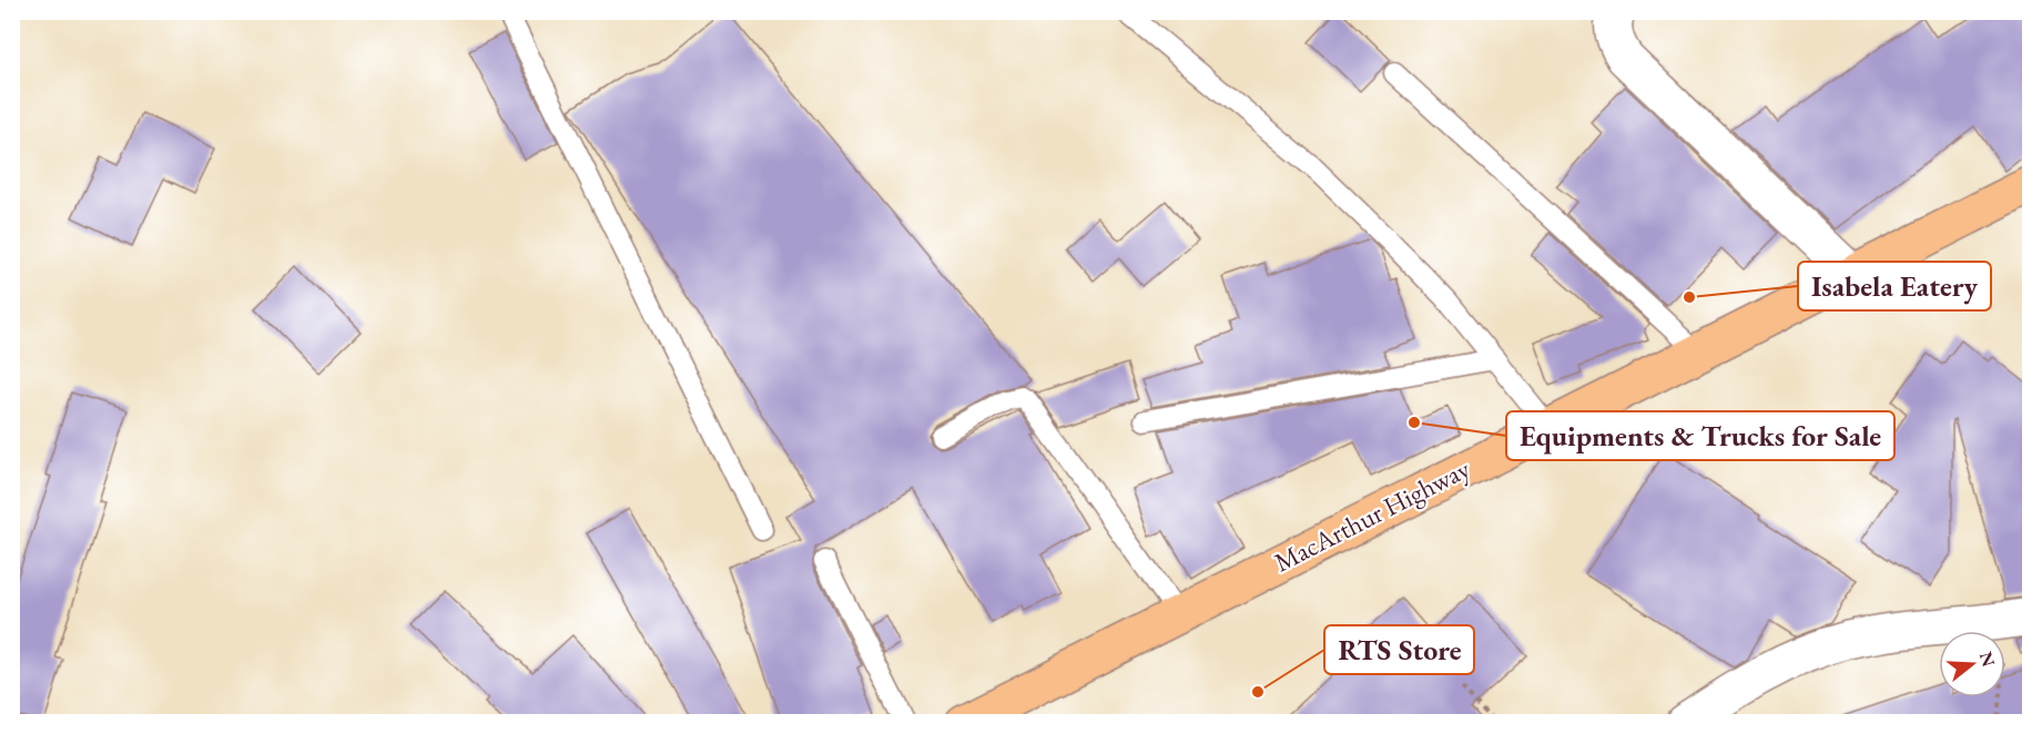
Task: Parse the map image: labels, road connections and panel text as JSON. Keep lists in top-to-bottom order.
{
  "streets": {
    "highway": ["MacArthur Highway"]
  },
  "places": ["Isabela Eatery", "Equipments & Trucks for Sale", "RTS Store"],
  "north": "right"
}
